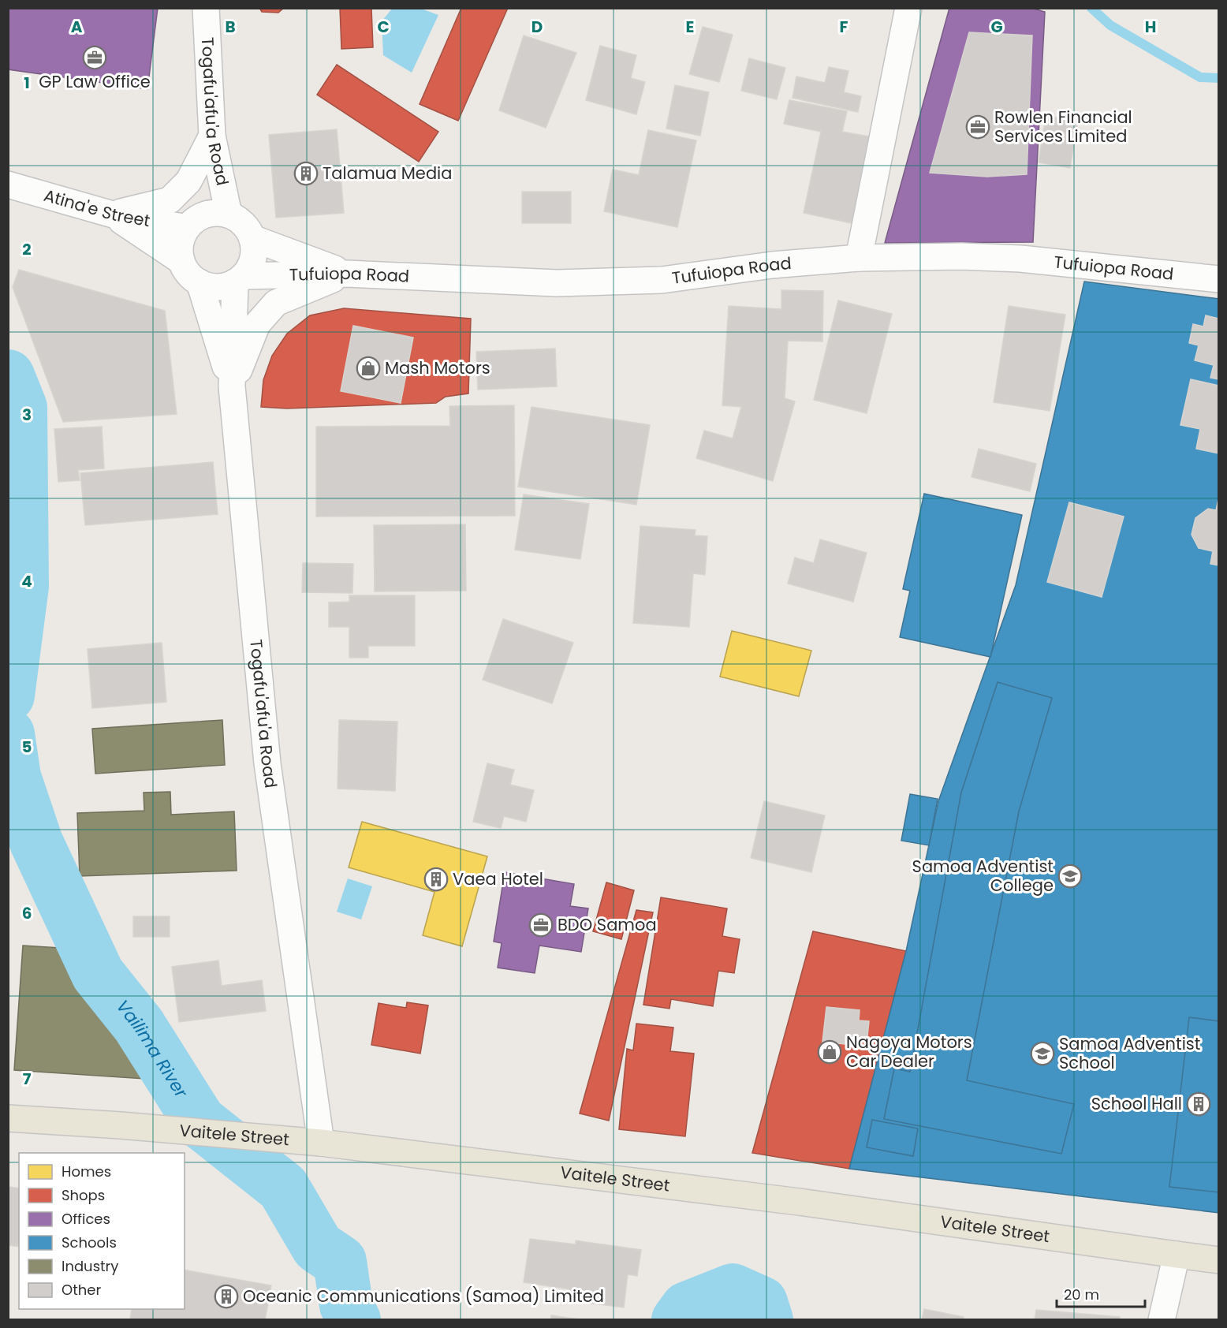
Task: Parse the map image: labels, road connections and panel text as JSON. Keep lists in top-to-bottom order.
{
  "streets": {
    "main road": [
      "Togafu'afu'a Road",
      "Atina'e Street",
      "Tufuiopa Road",
      "Vaitele Street"
    ]
  },
  "crossings": [
    ["Togafu'afu'a Road", "Atina'e Street"],
    ["Togafu'afu'a Road", "Tufuiopa Road"],
    ["Togafu'afu'a Road", "Vaitele Street"],
    ["Atina'e Street", "Tufuiopa Road"]
  ],
  "water": ["Vailima River"],
  "places": {
    "office": ["GP Law Office", "Rowlen Financial Services Limited", "BDO Samoa"],
    "building": [
      "Talamua Media",
      "Vaea Hotel",
      "School Hall",
      "Oceanic Communications (Samoa) Limited"
    ],
    "shop": ["Mash Motors", "Nagoya Motors Car Dealer"],
    "school or university": ["Samoa Adventist College", "Samoa Adventist School"]
  },
  "legend": [
    "Homes",
    "Shops",
    "Offices",
    "Schools",
    "Industry",
    "Other"
  ],
  "scale_bar": "20 m",
  "grid": {
    "columns": [
      "A",
      "B",
      "C",
      "D",
      "E",
      "F",
      "G",
      "H"
    ],
    "rows": [
      "1",
      "2",
      "3",
      "4",
      "5",
      "6",
      "7"
    ]
  }
}
